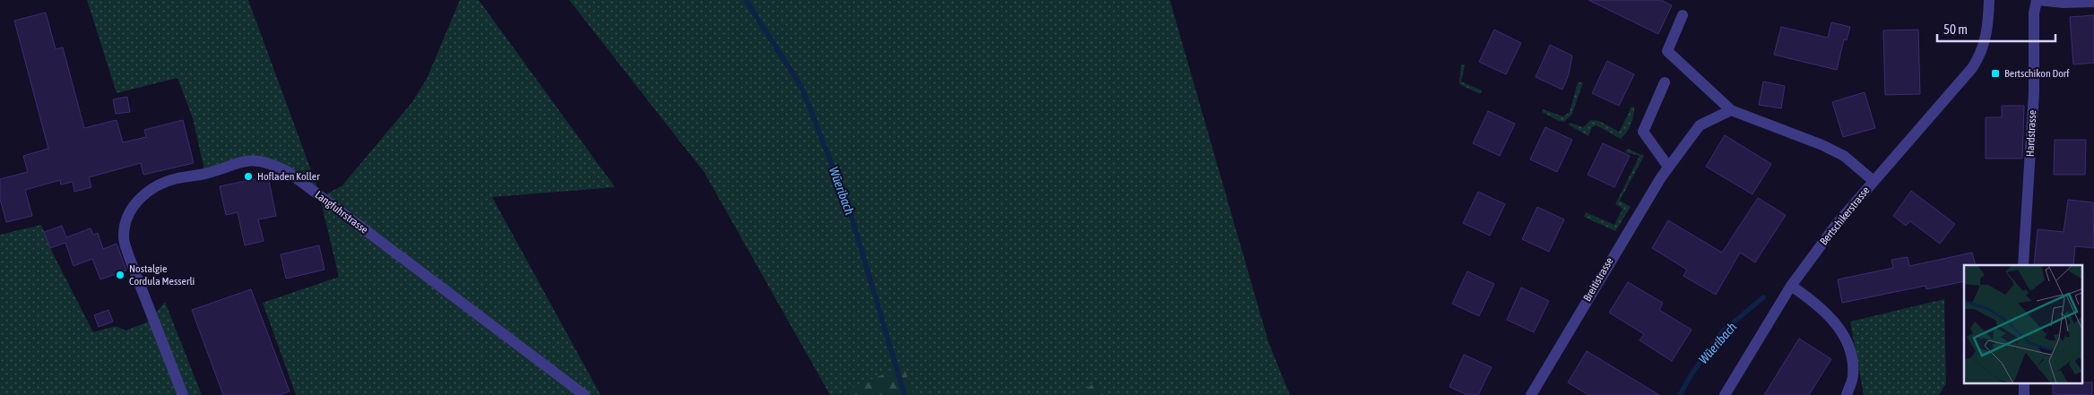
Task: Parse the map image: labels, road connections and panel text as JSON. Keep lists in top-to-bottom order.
{
  "streets": {
    "street": [
      "Hardstrasse",
      "Langfuhrstrasse",
      "Bertschikerstrasse",
      "Breitistrasse"
    ]
  },
  "water": ["Wüeribach"],
  "places": {
    "transit": ["Bertschikon Dorf"],
    "other": ["Hofladen Koller", "Nostalgie Cordula Messerli"]
  },
  "scale_bar": "50 m"
}
